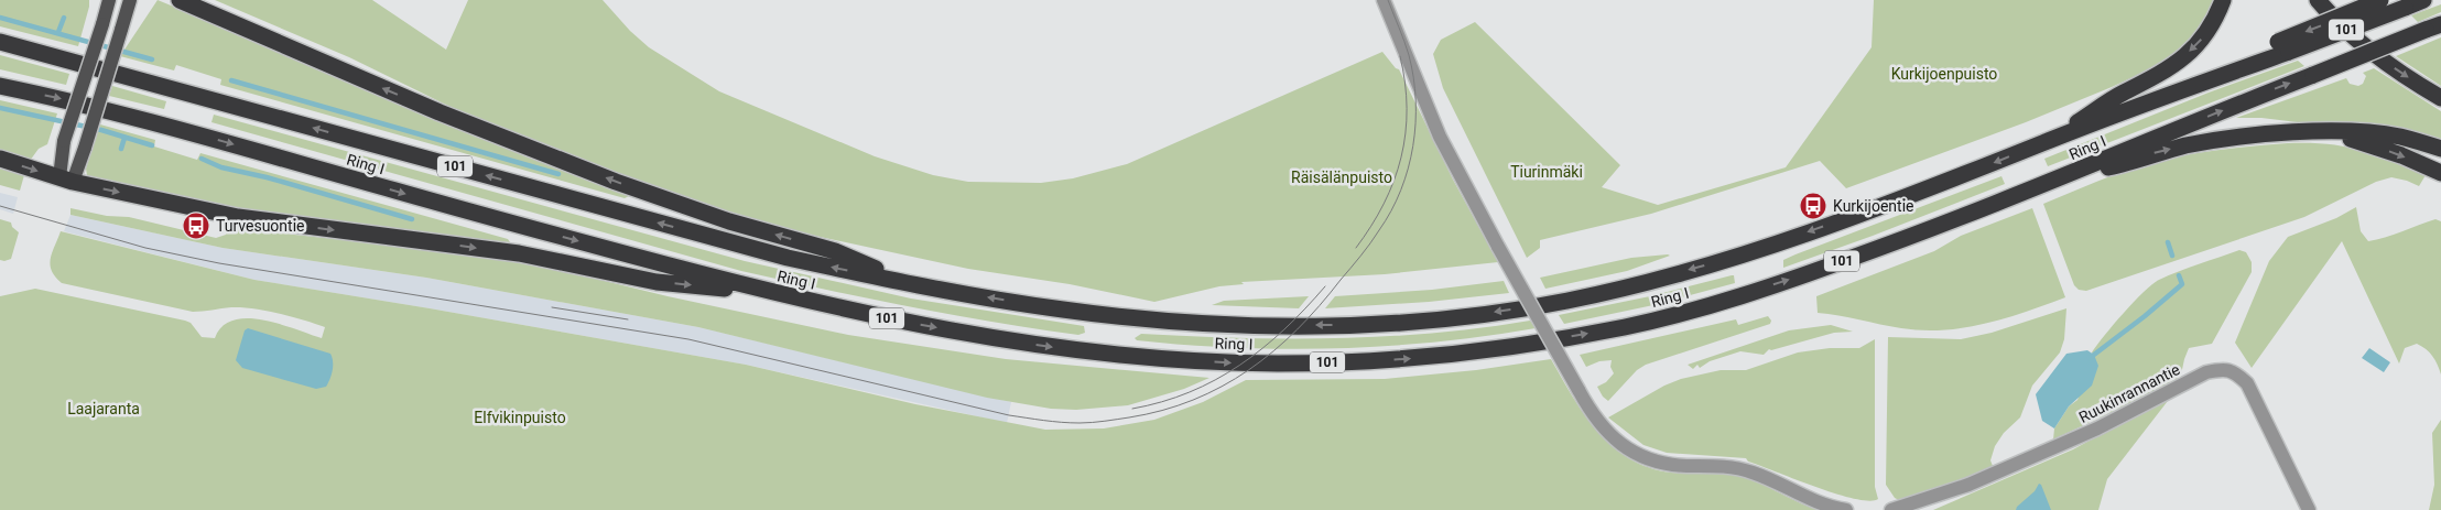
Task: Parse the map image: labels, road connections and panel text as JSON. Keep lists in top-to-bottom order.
{
  "streets": {
    "highway": ["101", "Ring I"],
    "street": ["Ruukinrannantie"]
  },
  "crossings": [
    ["101", "Ring I"]
  ],
  "parks": [
    "Kurkijoenpuisto",
    "Tiurinmäki",
    "Räisälänpuisto",
    "Laajaranta",
    "Elfvikinpuisto"
  ],
  "places": {
    "bus stop": ["Kurkijoentie", "Turvesuontie"]
  }
}
